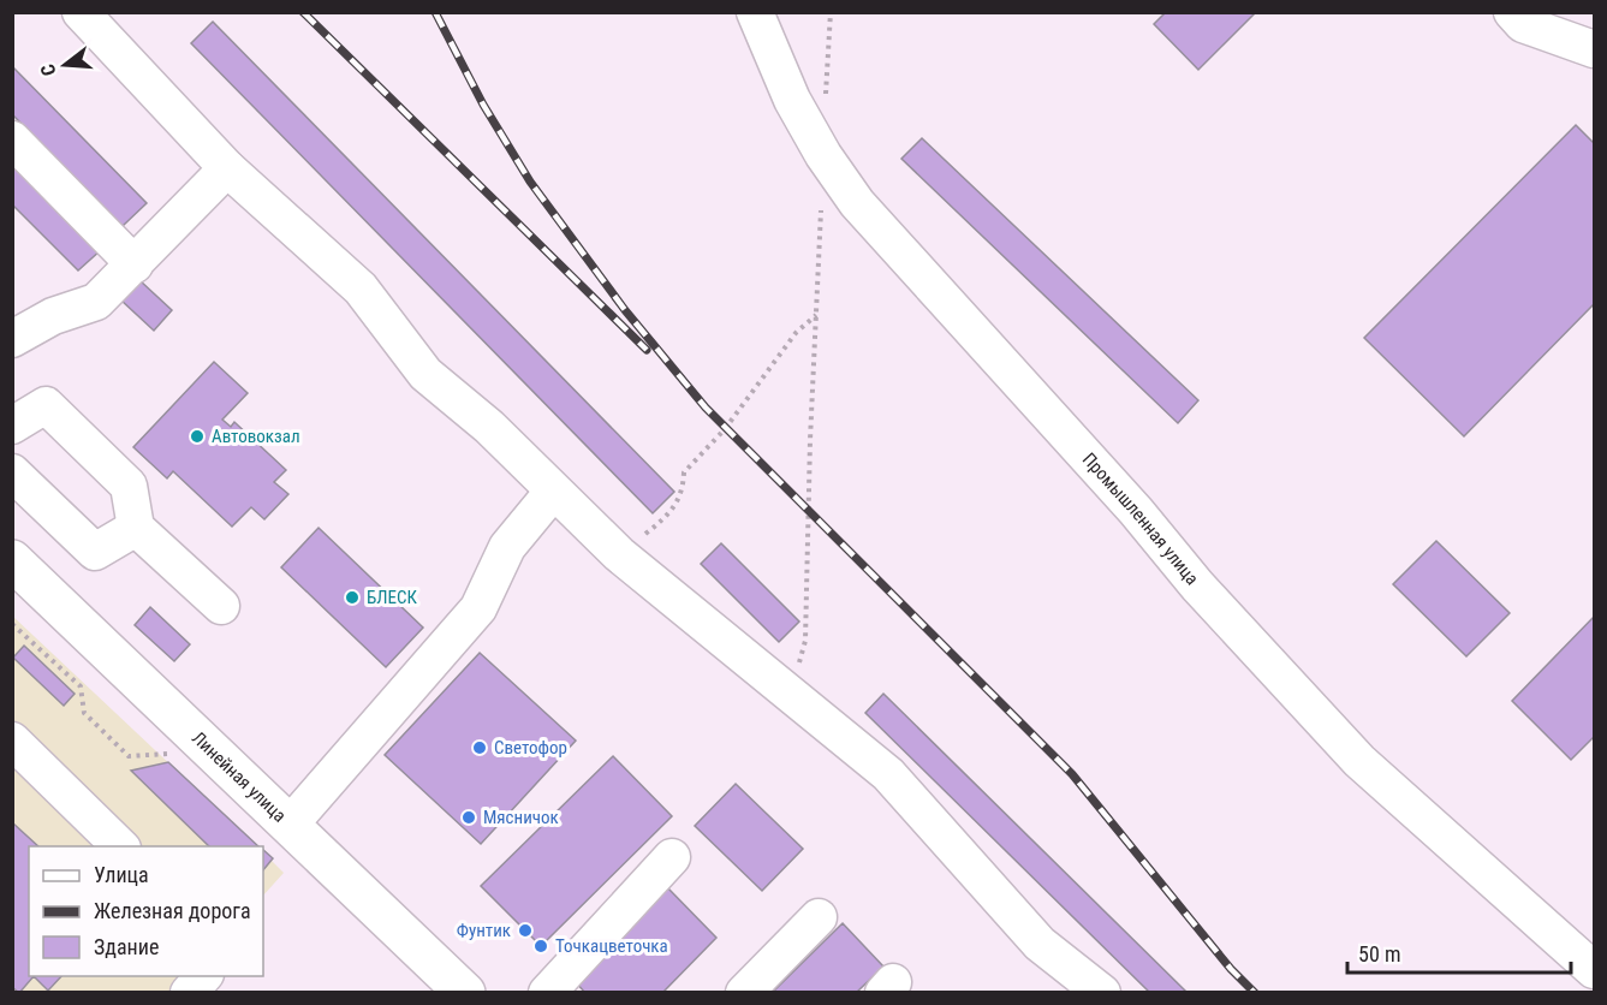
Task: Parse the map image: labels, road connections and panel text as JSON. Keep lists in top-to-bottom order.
{
  "streets": {
    "main road": ["Линейная улица"],
    "street": ["Промышленная улица"]
  },
  "places": [
    "Автовокзал",
    "БЛЕСК",
    "Светофор",
    "Мясничок",
    "Фунтик",
    "Точкацветочка"
  ],
  "legend": ["Улица", "Железная дорога", "Здание"],
  "scale_bar": "50 m",
  "north": "left"
}
